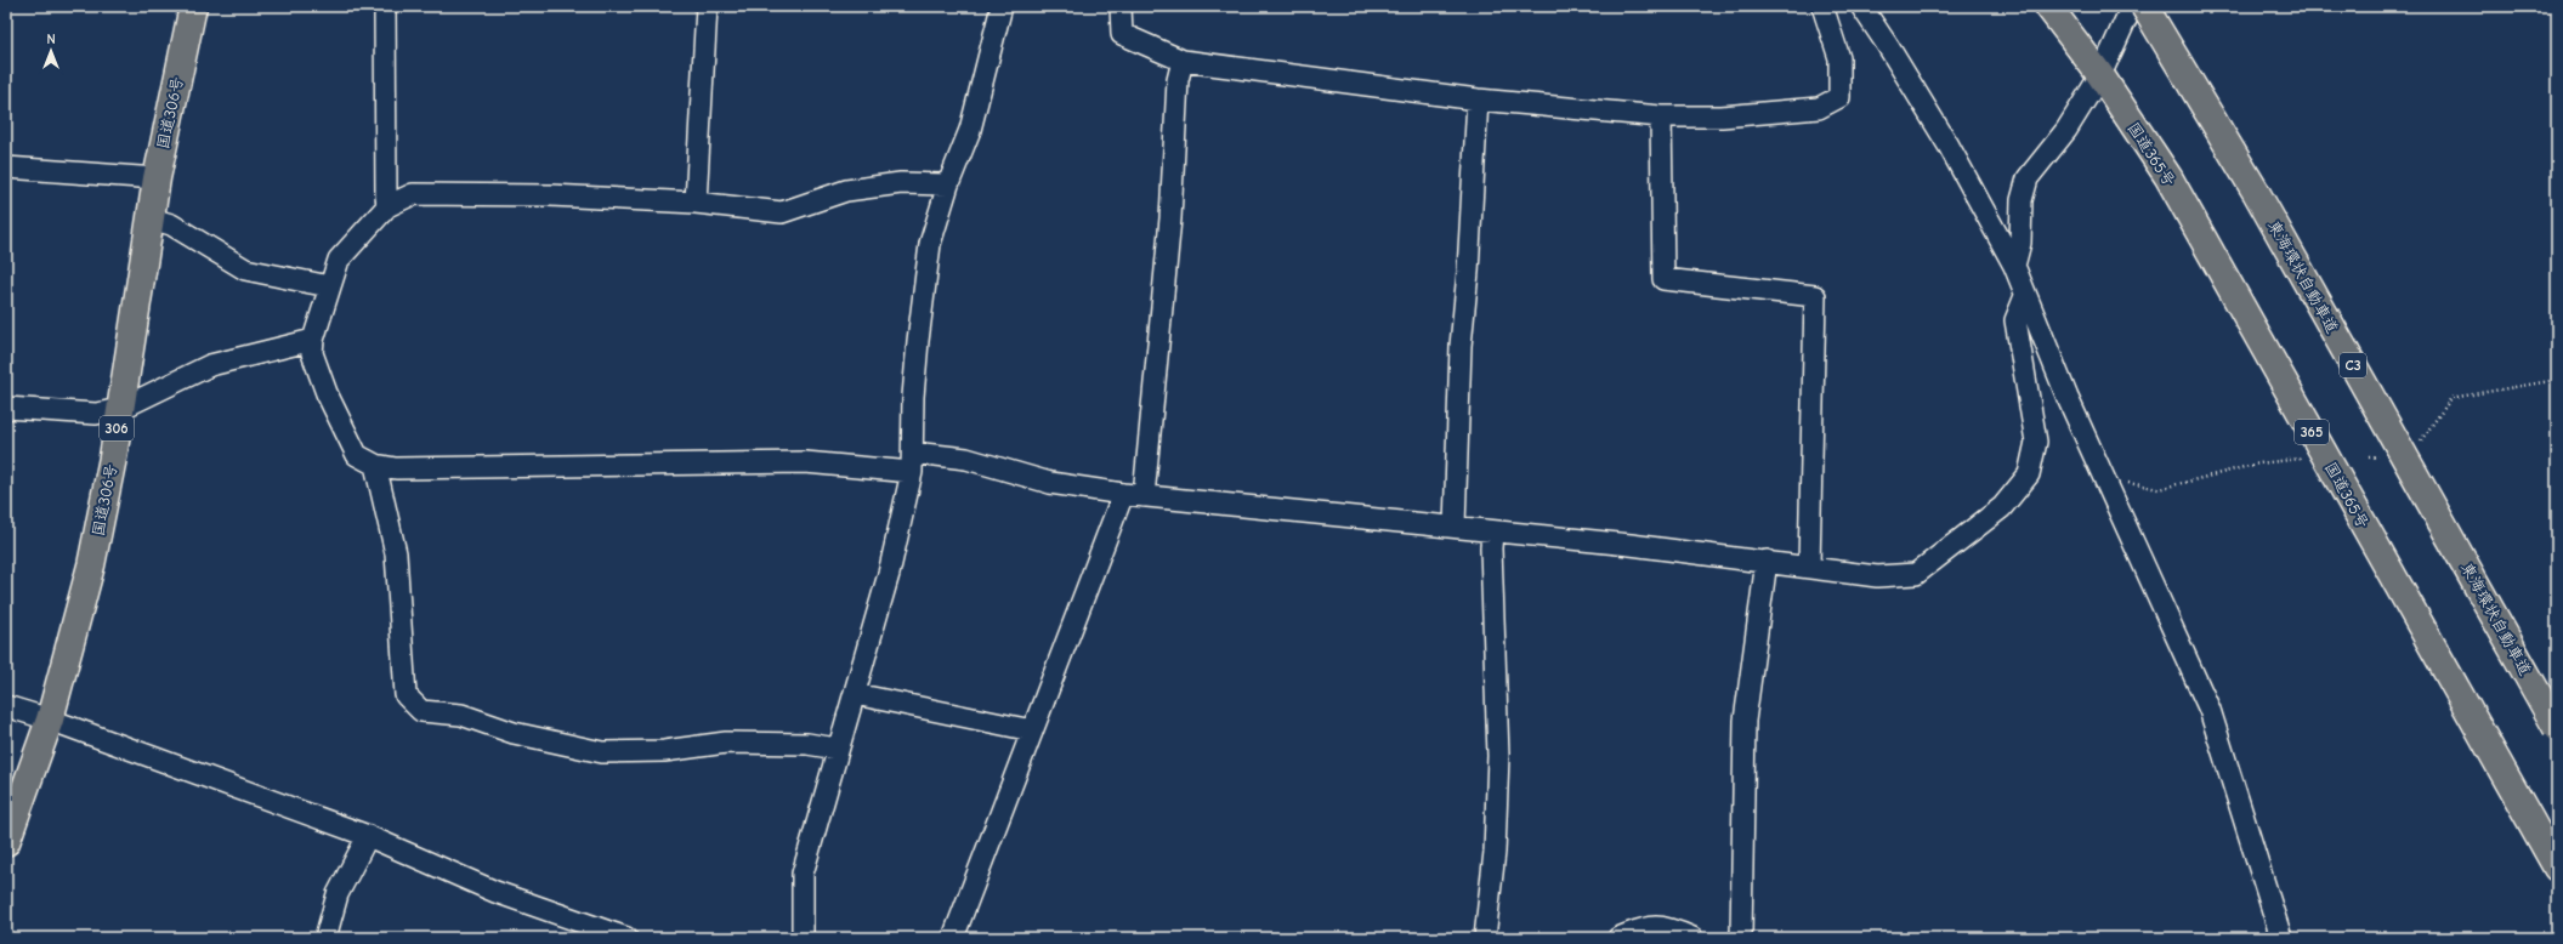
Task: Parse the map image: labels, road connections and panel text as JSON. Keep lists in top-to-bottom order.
{
  "streets": {
    "highway": [
      "国道306号",
      "国道365号",
      "東海環状自動車道",
      "C3",
      "306",
      "365"
    ]
  },
  "north": "top"
}
